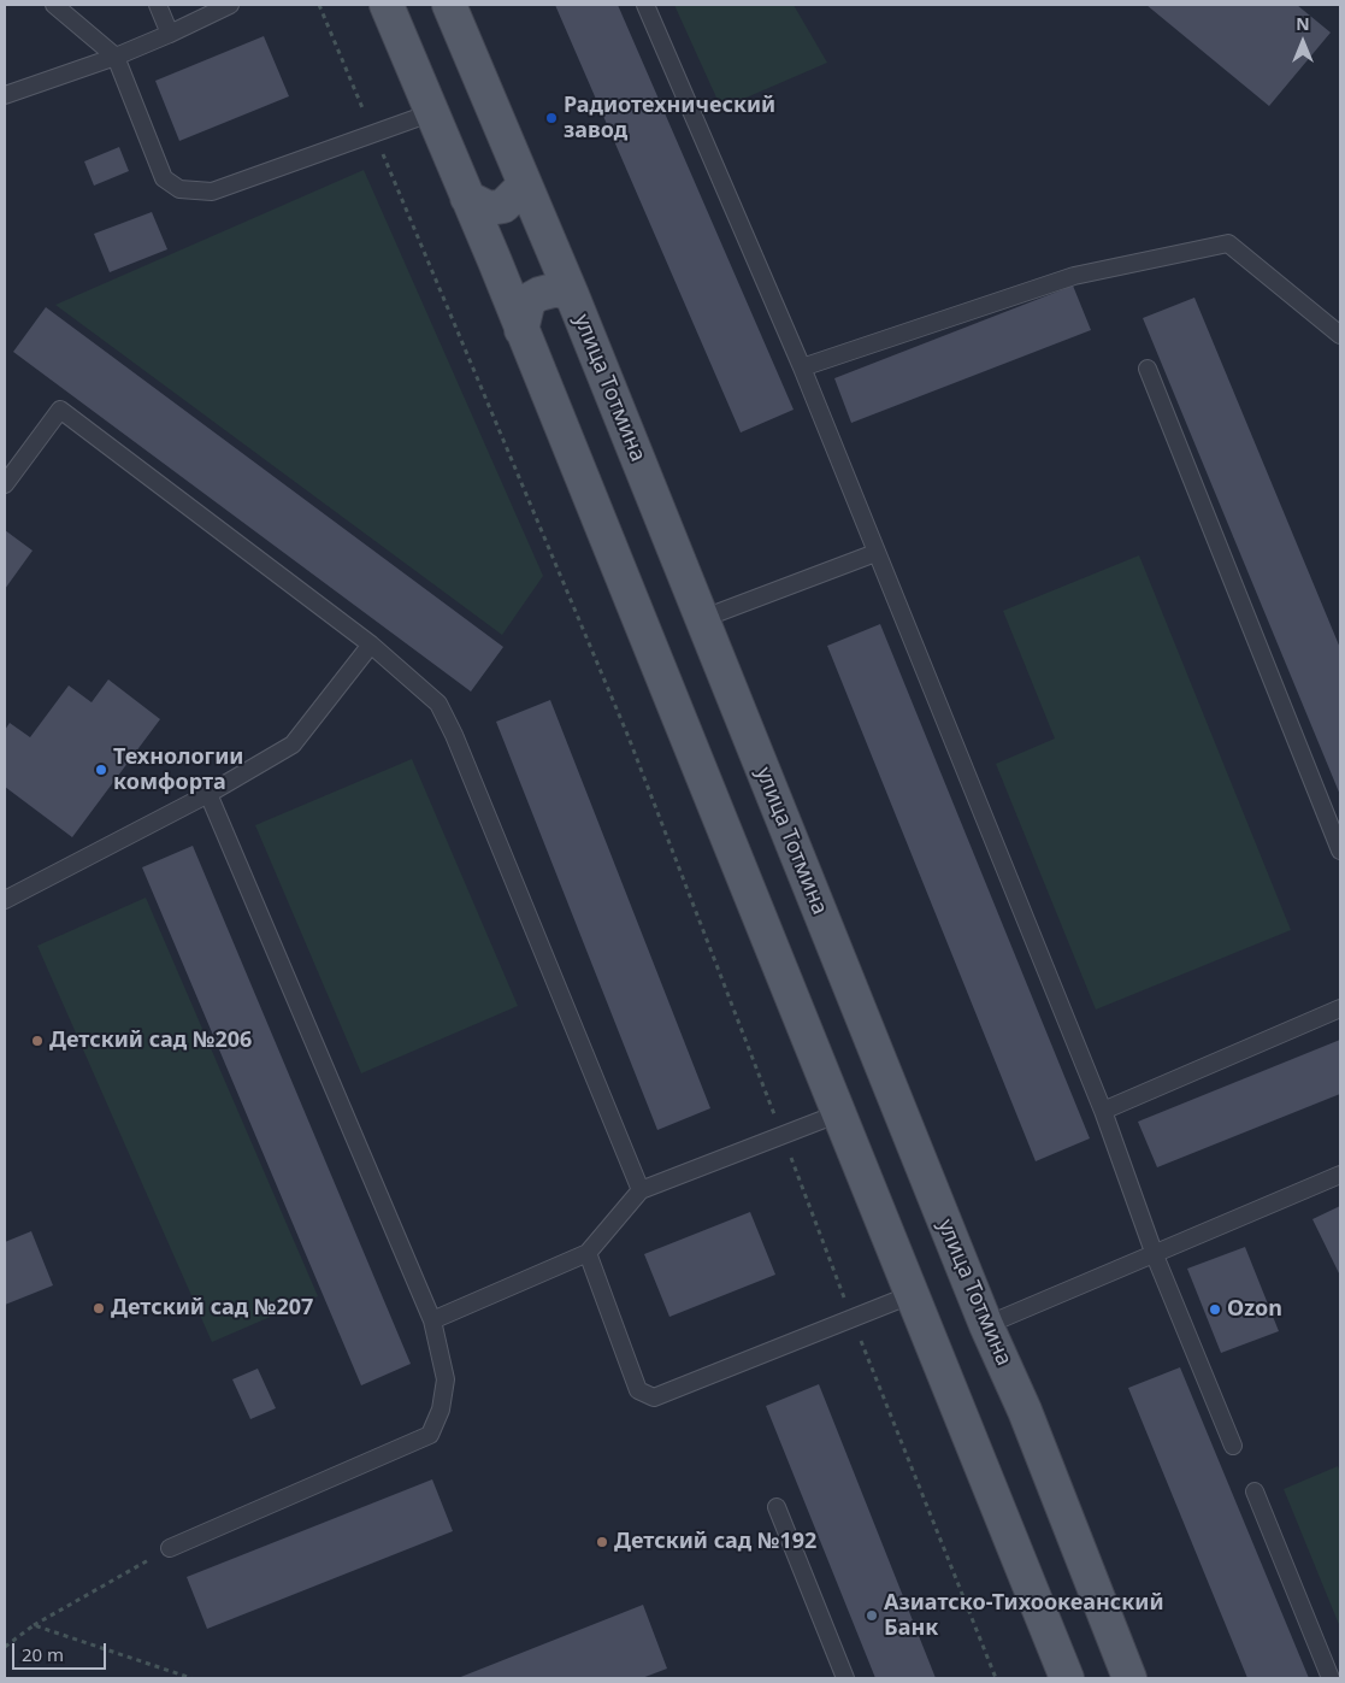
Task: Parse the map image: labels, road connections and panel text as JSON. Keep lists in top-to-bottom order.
{
  "streets": {
    "main road": ["улица Тотмина"]
  },
  "places": [
    "Радиотехнический завод",
    "Технологии комфорта",
    "Детский сад №206",
    "Детский сад №207",
    "Ozon",
    "Детский сад №192",
    "Азиатско-Тихоокеанский Банк"
  ],
  "scale_bar": "20 m",
  "north": "top"
}
